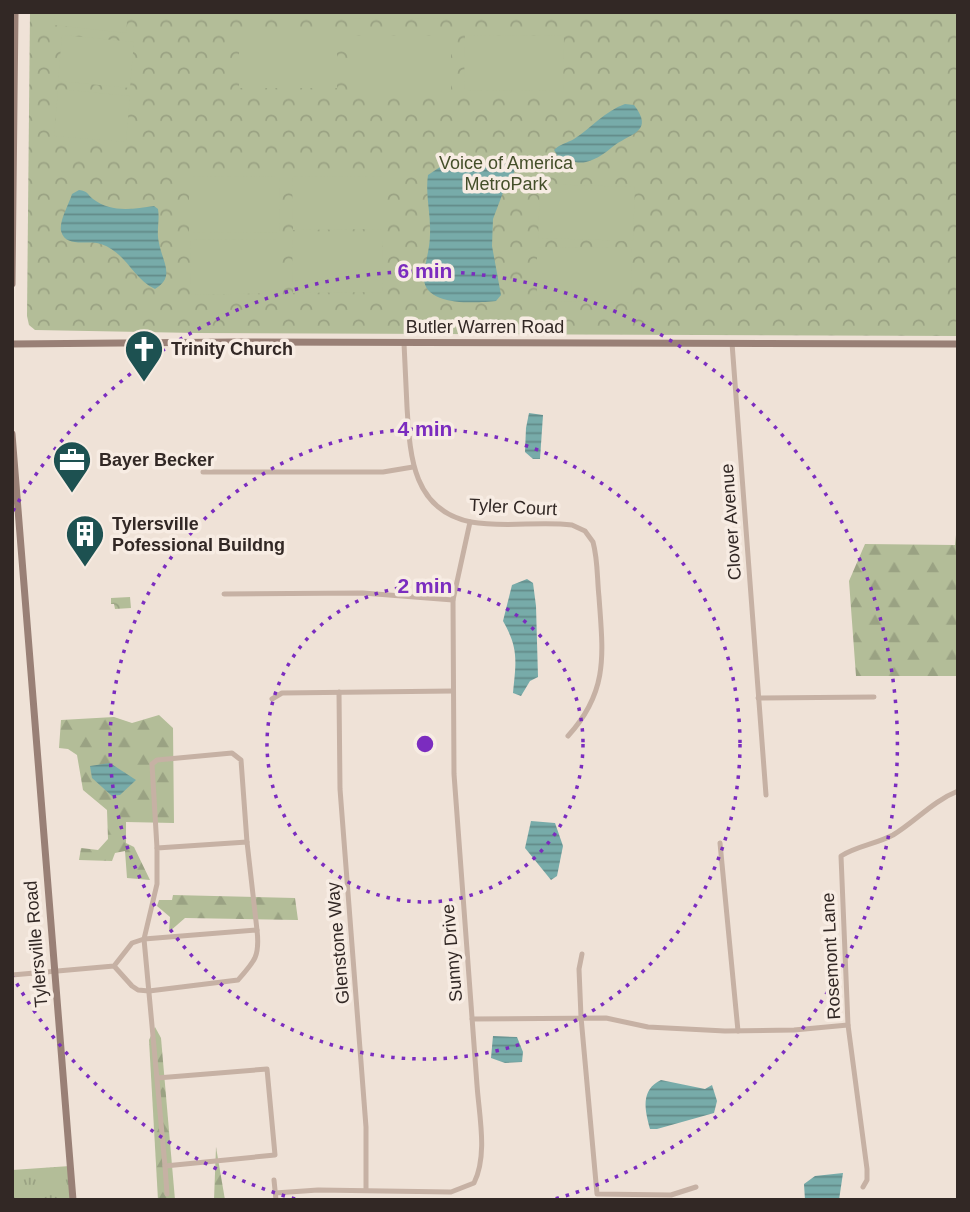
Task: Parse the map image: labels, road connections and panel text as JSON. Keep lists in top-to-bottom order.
{
  "streets": {
    "main road": ["Butler Warren Road", "Tylersville Road"],
    "street": [
      "Tyler Court",
      "Clover Avenue",
      "Glenstone Way",
      "Sunny Drive",
      "Rosemont Lane"
    ]
  },
  "crossings": [
    ["Butler Warren Road", "Tyler Court"],
    ["Butler Warren Road", "Clover Avenue"],
    ["Tyler Court", "Sunny Drive"],
    ["Glenstone Way", "Sunny Drive"]
  ],
  "parks": ["Voice of America MetroPark"],
  "places": {
    "church": ["Trinity Church"],
    "office": ["Bayer Becker"],
    "building": ["Tylersville Pofessional Buildng"]
  },
  "rings": ["6 min", "4 min", "2 min"]
}
